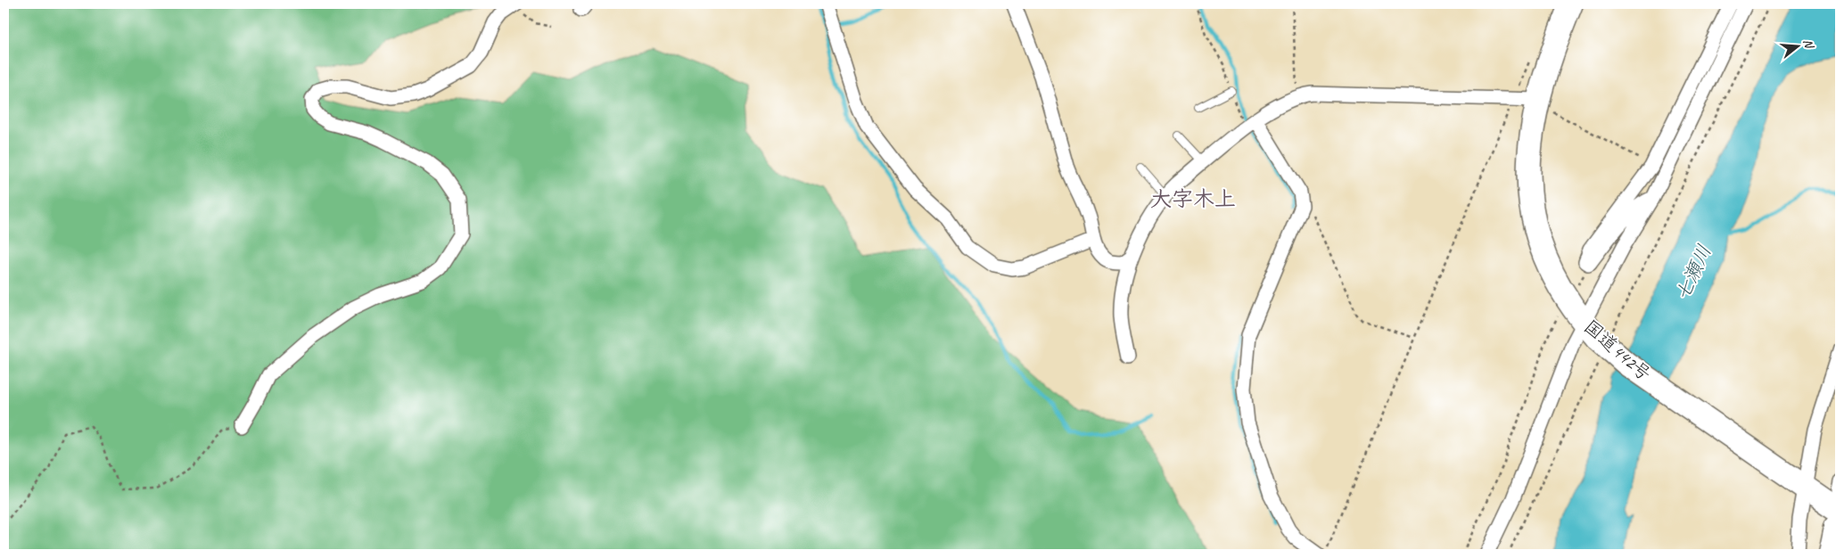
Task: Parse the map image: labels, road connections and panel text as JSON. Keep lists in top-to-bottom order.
{
  "streets": {
    "highway": ["国道442号"]
  },
  "districts": ["大字木上"],
  "water": ["七瀬川"],
  "north": "right"
}
